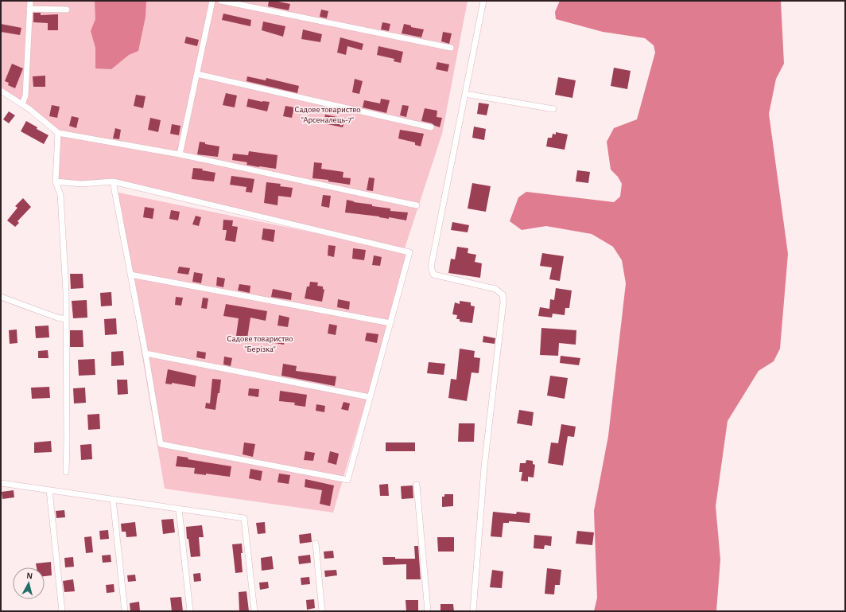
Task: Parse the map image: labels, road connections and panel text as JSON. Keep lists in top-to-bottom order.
{
  "parks": ["Садове товариство \"Арсеналець-7\"", "Садове товариство \"Берізка\""],
  "north": "top"
}
